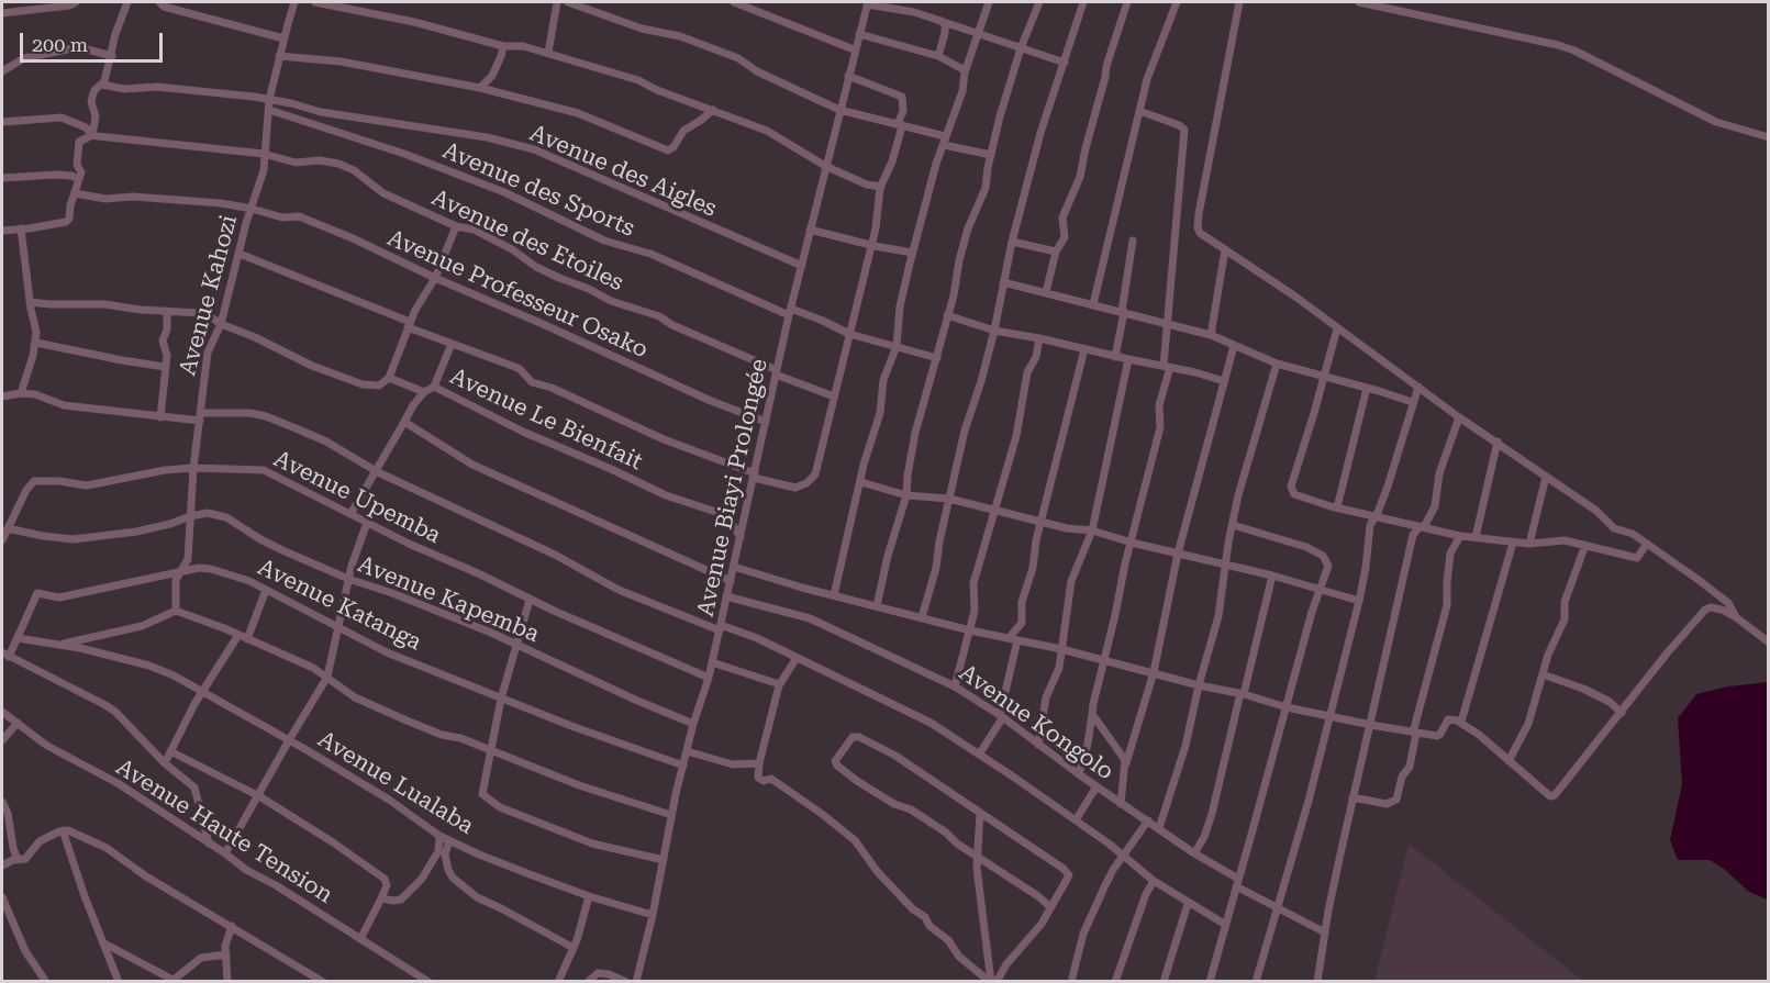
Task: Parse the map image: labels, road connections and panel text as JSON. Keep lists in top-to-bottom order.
{
  "streets": {
    "street": [
      "Avenue des Aigles",
      "Avenue des Sports",
      "Avenue des Etoiles",
      "Avenue Professeur Osako",
      "Avenue Kahozi",
      "Avenue Le Bienfait",
      "Avenue Biayi Prolongée",
      "Avenue Upemba",
      "Avenue Kapemba",
      "Avenue Katanga",
      "Avenue Kongolo",
      "Avenue Lualaba",
      "Avenue Haute Tension"
    ]
  },
  "crossings": [
    ["Avenue des Aigles", "Avenue Kahozi"],
    ["Avenue des Aigles", "Avenue Biayi Prolongée"],
    ["Avenue des Sports", "Avenue Kahozi"],
    ["Avenue des Sports", "Avenue Biayi Prolongée"],
    ["Avenue des Etoiles", "Avenue Kahozi"],
    ["Avenue des Etoiles", "Avenue Biayi Prolongée"],
    ["Avenue Professeur Osako", "Avenue Kahozi"],
    ["Avenue Professeur Osako", "Avenue Biayi Prolongée"],
    ["Avenue Kahozi", "Avenue Upemba"],
    ["Avenue Kahozi", "Avenue Kapemba"],
    ["Avenue Kahozi", "Avenue Katanga"],
    ["Avenue Le Bienfait", "Avenue Biayi Prolongée"],
    ["Avenue Biayi Prolongée", "Avenue Upemba"],
    ["Avenue Biayi Prolongée", "Avenue Kapemba"],
    ["Avenue Biayi Prolongée", "Avenue Katanga"],
    ["Avenue Biayi Prolongée", "Avenue Kongolo"],
    ["Avenue Biayi Prolongée", "Avenue Lualaba"],
    ["Avenue Upemba", "Avenue Kapemba"]
  ],
  "scale_bar": "200 m"
}
